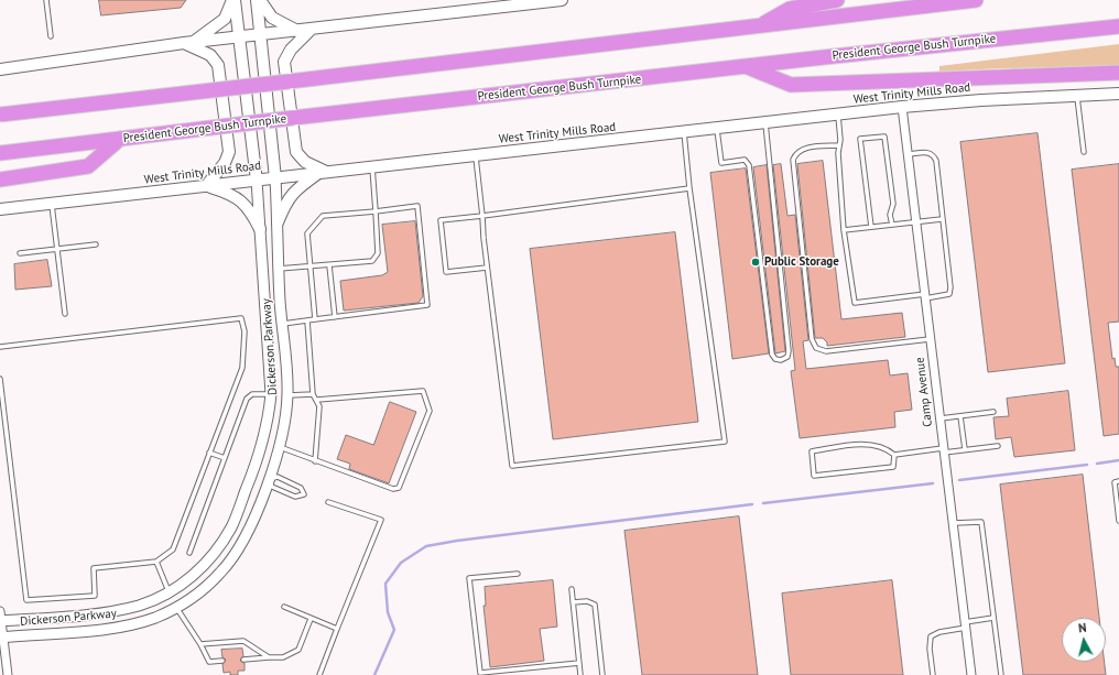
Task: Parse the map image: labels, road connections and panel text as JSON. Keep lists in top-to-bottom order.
{
  "streets": {
    "highway": ["President George Bush Turnpike"],
    "main road": ["West Trinity Mills Road", "Dickerson Parkway"],
    "street": ["Camp Avenue"]
  },
  "crossings": [
    ["West Trinity Mills Road", "Dickerson Parkway"],
    ["West Trinity Mills Road", "Camp Avenue"]
  ],
  "places": ["Public Storage"],
  "north": "top"
}
